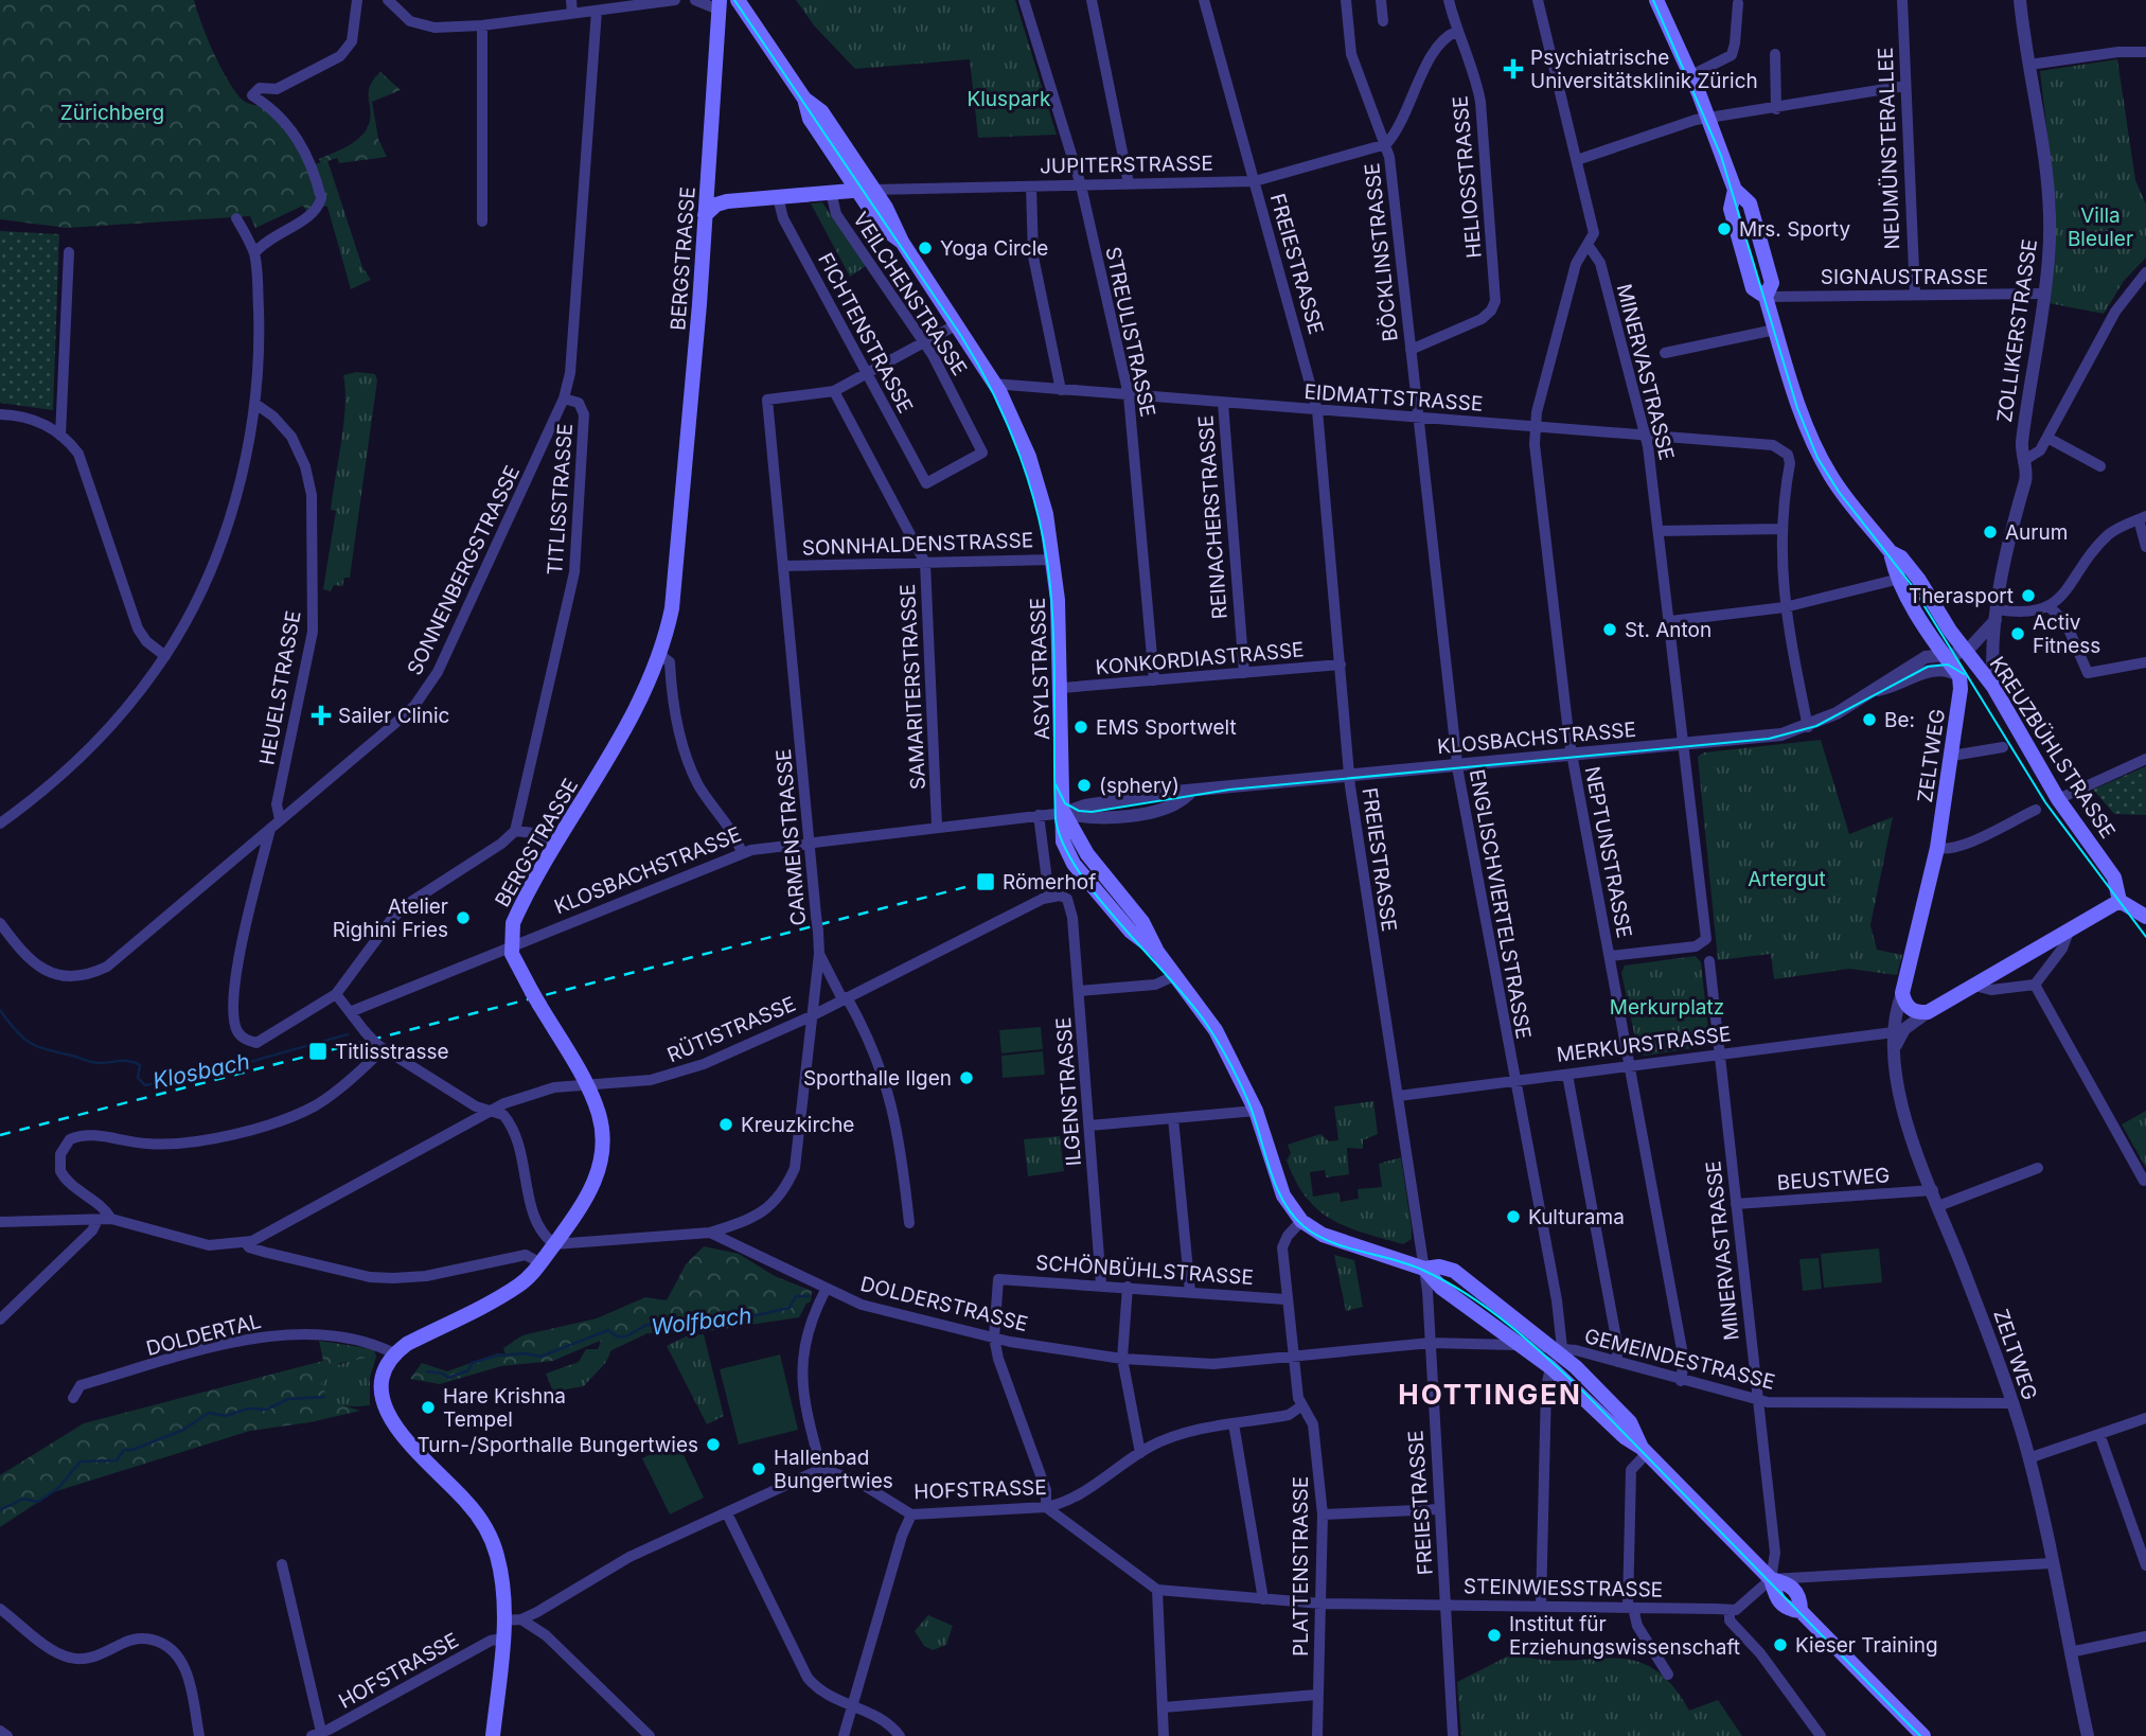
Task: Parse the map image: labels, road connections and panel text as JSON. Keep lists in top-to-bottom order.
{
  "streets": {
    "main road": [
      "JUPITERSTRASSE",
      "BERGSTRASSE",
      "ASYLSTRASSE",
      "KREUZBÜHLSTRASSE",
      "ZELTWEG"
    ],
    "street": [
      "NEUMÜNSTERALLEE",
      "HELIOSSTRASSE",
      "BÖCKLINSTRASSE",
      "FREIESTRASSE",
      "SIGNAUSTRASSE",
      "VEILCHENSTRASSE",
      "ZOLLIKERSTRASSE",
      "STREULISTRASSE",
      "FICHTENSTRASSE",
      "MINERVASTRASSE",
      "EIDMATTSTRASSE",
      "TITLISSTRASSE",
      "REINACHERSTRASSE",
      "SONNHALDENSTRASSE",
      "SONNENBERGSTRASSE",
      "KONKORDIASTRASSE",
      "SAMARITERSTRASSE",
      "HEUELSTRASSE",
      "KLOSBACHSTRASSE",
      "CARMENSTRASSE",
      "NEPTUNSTRASSE",
      "ENGLISCHVIERTELSTRASSE",
      "RÜTISTRASSE",
      "MERKURSTRASSE",
      "ILGENSTRASSE",
      "BEUSTWEG",
      "SCHÖNBÜHLSTRASSE",
      "DOLDERSTRASSE",
      "DOLDERTAL",
      "GEMEINDESTRASSE",
      "HOFSTRASSE",
      "PLATTENSTRASSE",
      "STEINWIESSTRASSE"
    ]
  },
  "crossings": [
    ["NEUMÜNSTERALLEE", "SIGNAUSTRASSE"],
    ["JUPITERSTRASSE", "BÖCKLINSTRASSE"],
    ["JUPITERSTRASSE", "BERGSTRASSE"],
    ["JUPITERSTRASSE", "FREIESTRASSE"],
    ["JUPITERSTRASSE", "VEILCHENSTRASSE"],
    ["JUPITERSTRASSE", "STREULISTRASSE"],
    ["JUPITERSTRASSE", "FICHTENSTRASSE"],
    ["JUPITERSTRASSE", "ASYLSTRASSE"],
    ["HELIOSSTRASSE", "BÖCKLINSTRASSE"],
    ["BÖCKLINSTRASSE", "EIDMATTSTRASSE"],
    ["BÖCKLINSTRASSE", "ENGLISCHVIERTELSTRASSE"],
    ["BERGSTRASSE", "KLOSBACHSTRASSE"],
    ["FREIESTRASSE", "EIDMATTSTRASSE"],
    ["FREIESTRASSE", "KONKORDIASTRASSE"],
    ["FREIESTRASSE", "KLOSBACHSTRASSE"],
    ["FREIESTRASSE", "MERKURSTRASSE"],
    ["FREIESTRASSE", "GEMEINDESTRASSE"],
    ["FREIESTRASSE", "STEINWIESSTRASSE"],
    ["SIGNAUSTRASSE", "ZOLLIKERSTRASSE"],
    ["VEILCHENSTRASSE", "FICHTENSTRASSE"],
    ["ZOLLIKERSTRASSE", "KREUZBÜHLSTRASSE"],
    ["STREULISTRASSE", "EIDMATTSTRASSE"],
    ["STREULISTRASSE", "KONKORDIASTRASSE"],
    ["MINERVASTRASSE", "EIDMATTSTRASSE"],
    ["MINERVASTRASSE", "KLOSBACHSTRASSE"],
    ["MINERVASTRASSE", "NEPTUNSTRASSE"],
    ["MINERVASTRASSE", "MERKURSTRASSE"],
    ["MINERVASTRASSE", "BEUSTWEG"],
    ["MINERVASTRASSE", "GEMEINDESTRASSE"],
    ["EIDMATTSTRASSE", "REINACHERSTRASSE"],
    ["EIDMATTSTRASSE", "ASYLSTRASSE"],
    ["EIDMATTSTRASSE", "NEPTUNSTRASSE"],
    ["EIDMATTSTRASSE", "ENGLISCHVIERTELSTRASSE"],
    ["TITLISSTRASSE", "SONNENBERGSTRASSE"],
    ["REINACHERSTRASSE", "KONKORDIASTRASSE"],
    ["SONNHALDENSTRASSE", "ASYLSTRASSE"],
    ["SONNHALDENSTRASSE", "SAMARITERSTRASSE"],
    ["SONNHALDENSTRASSE", "CARMENSTRASSE"],
    ["SONNENBERGSTRASSE", "HEUELSTRASSE"],
    ["KONKORDIASTRASSE", "ASYLSTRASSE"],
    ["ASYLSTRASSE", "KLOSBACHSTRASSE"],
    ["SAMARITERSTRASSE", "KLOSBACHSTRASSE"],
    ["SAMARITERSTRASSE", "CARMENSTRASSE"],
    ["KLOSBACHSTRASSE", "KREUZBÜHLSTRASSE"],
    ["KLOSBACHSTRASSE", "ZELTWEG"],
    ["KLOSBACHSTRASSE", "CARMENSTRASSE"],
    ["KLOSBACHSTRASSE", "NEPTUNSTRASSE"],
    ["KLOSBACHSTRASSE", "ENGLISCHVIERTELSTRASSE"],
    ["ZELTWEG", "MERKURSTRASSE"],
    ["ZELTWEG", "BEUSTWEG"],
    ["ZELTWEG", "GEMEINDESTRASSE"],
    ["CARMENSTRASSE", "RÜTISTRASSE"],
    ["CARMENSTRASSE", "DOLDERSTRASSE"],
    ["NEPTUNSTRASSE", "MERKURSTRASSE"],
    ["NEPTUNSTRASSE", "GEMEINDESTRASSE"],
    ["ENGLISCHVIERTELSTRASSE", "MERKURSTRASSE"],
    ["ENGLISCHVIERTELSTRASSE", "GEMEINDESTRASSE"],
    ["RÜTISTRASSE", "ILGENSTRASSE"],
    ["ILGENSTRASSE", "SCHÖNBÜHLSTRASSE"],
    ["SCHÖNBÜHLSTRASSE", "DOLDERSTRASSE"],
    ["DOLDERSTRASSE", "GEMEINDESTRASSE"],
    ["DOLDERSTRASSE", "PLATTENSTRASSE"],
    ["GEMEINDESTRASSE", "PLATTENSTRASSE"],
    ["HOFSTRASSE", "PLATTENSTRASSE"],
    ["PLATTENSTRASSE", "STEINWIESSTRASSE"]
  ],
  "districts": ["HOTTINGEN"],
  "water": ["Klosbach", "Wolfbach"],
  "parks": [
    "Kluspark",
    "Zürichberg",
    "Villa Bleuler",
    "Artergut",
    "Merkurplatz"
  ],
  "places": {
    "health": ["Psychiatrische Universitätsklinik Zürich", "Sailer Clinic"],
    "other": [
      "Mrs. Sporty",
      "Yoga Circle",
      "Aurum",
      "Therasport",
      "St. Anton",
      "Activ Fitness",
      "Be:",
      "EMS Sportwelt",
      "(sphery)",
      "Atelier Righini Fries",
      "Sporthalle Ilgen",
      "Kreuzkirche",
      "Kulturama",
      "Hare Krishna Tempel",
      "Turn-/Sporthalle Bungertwies",
      "Hallenbad Bungertwies",
      "Institut für Erziehungswissenschaft",
      "Kieser Training"
    ],
    "transit": ["Römerhof", "Titlisstrasse"]
  }
}
